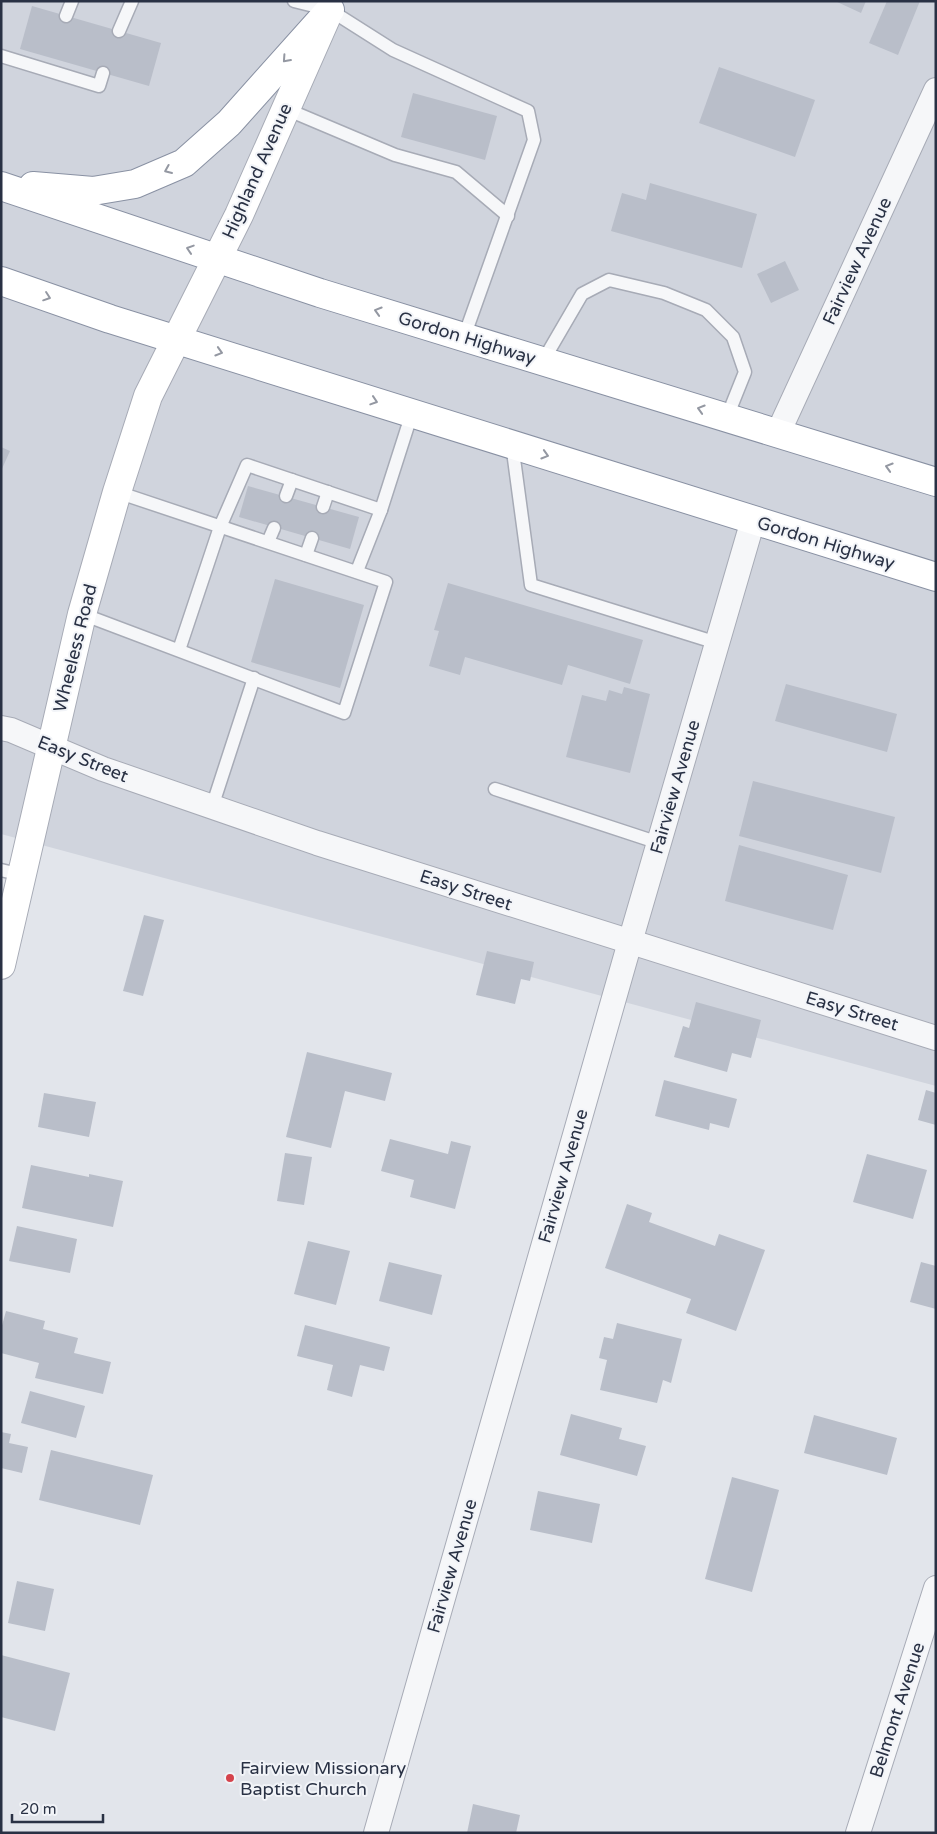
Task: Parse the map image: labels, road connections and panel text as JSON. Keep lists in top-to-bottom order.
{
  "streets": {
    "main road": ["Highland Avenue", "Gordon Highway", "Wheeless Road"],
    "street": ["Fairview Avenue", "Easy Street", "Belmont Avenue"]
  },
  "crossings": [
    ["Highland Avenue", "Gordon Highway"],
    ["Highland Avenue", "Wheeless Road"],
    ["Fairview Avenue", "Gordon Highway"],
    ["Fairview Avenue", "Easy Street"],
    ["Gordon Highway", "Wheeless Road"],
    ["Wheeless Road", "Easy Street"]
  ],
  "places": ["Fairview Missionary Baptist Church"],
  "scale_bar": "20 m"
}
